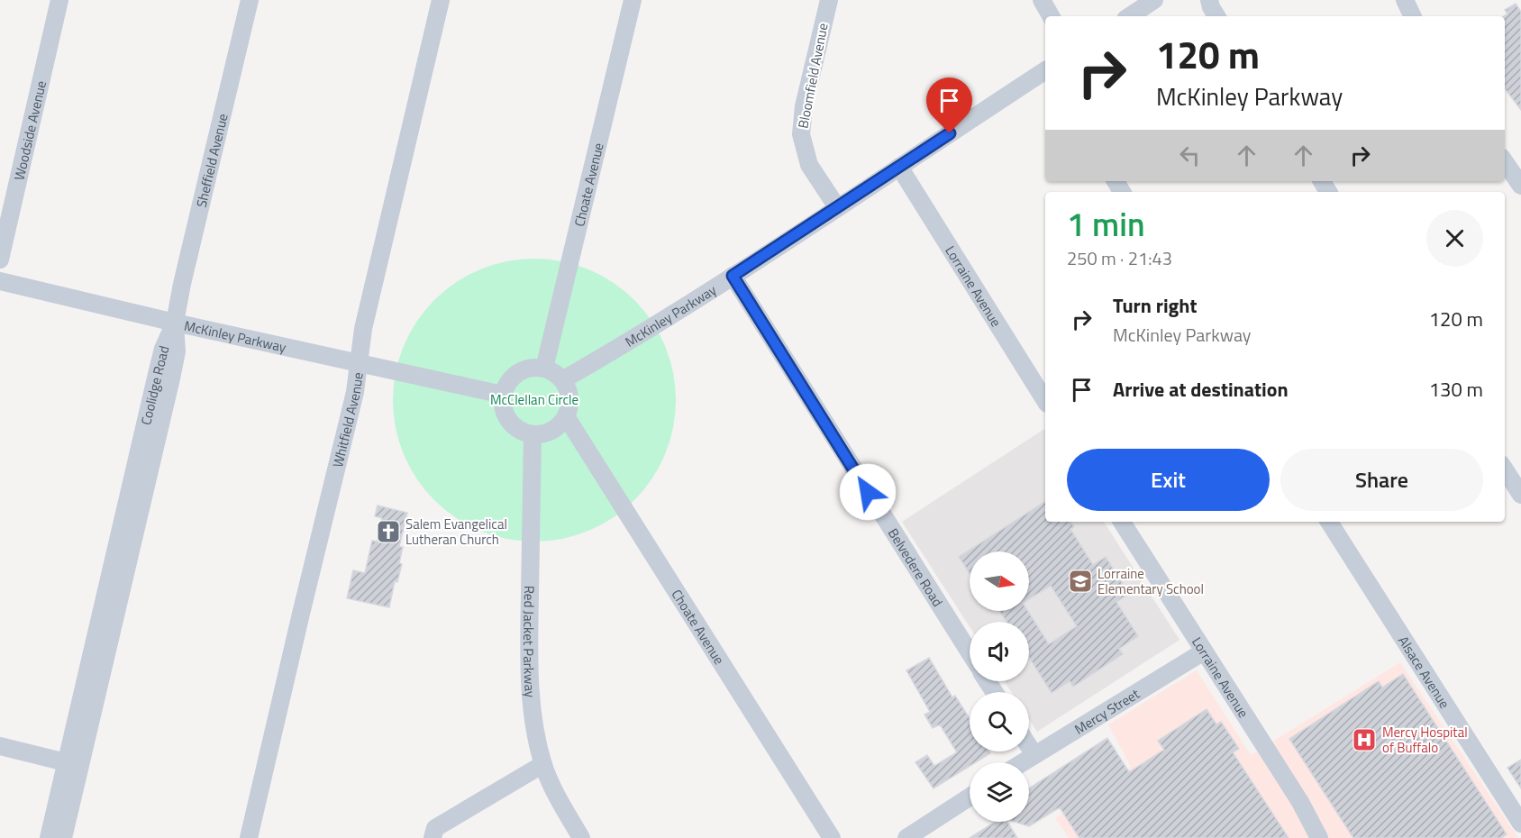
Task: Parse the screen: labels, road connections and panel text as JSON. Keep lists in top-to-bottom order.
{
  "streets": {
    "street": [
      "Bloomfield Avenue",
      "Woodside Avenue",
      "Sheffield Avenue",
      "Choate Avenue",
      "Lorraine Avenue",
      "McKinley Parkway",
      "Coolidge Road",
      "Whitfield Avenue",
      "Belvedere Road",
      "Red Jacket Parkway",
      "Alsace Avenue",
      "Mercy Street"
    ]
  },
  "crossings": [
    ["Bloomfield Avenue", "McKinley Parkway"],
    ["Sheffield Avenue", "McKinley Parkway"],
    ["Sheffield Avenue", "Coolidge Road"],
    ["Choate Avenue", "McKinley Parkway"],
    ["Choate Avenue", "Red Jacket Parkway"],
    ["Lorraine Avenue", "McKinley Parkway"],
    ["Lorraine Avenue", "Mercy Street"],
    ["McKinley Parkway", "Coolidge Road"],
    ["McKinley Parkway", "Whitfield Avenue"],
    ["McKinley Parkway", "Belvedere Road"],
    ["McKinley Parkway", "Red Jacket Parkway"]
  ],
  "parks": ["McClellan Circle"],
  "places": {
    "church": ["Salem Evangelical Lutheran Church"],
    "school or university": ["Lorraine Elementary School"],
    "hospital": ["Mercy Hospital of Buffalo"]
  },
  "north": "right",
  "page": {
    "turn": ["120 m", "McKinley Parkway"],
    "heading": ["1 min", "250 m · 21:43"],
    "list": [
      {
        "name": "Turn right",
        "note": "McKinley Parkway",
        "value": "120 m"
      },
      {
        "name": "Arrive at destination",
        "value": "130 m"
      }
    ],
    "buttons": ["Exit", "Share"]
  }
}
